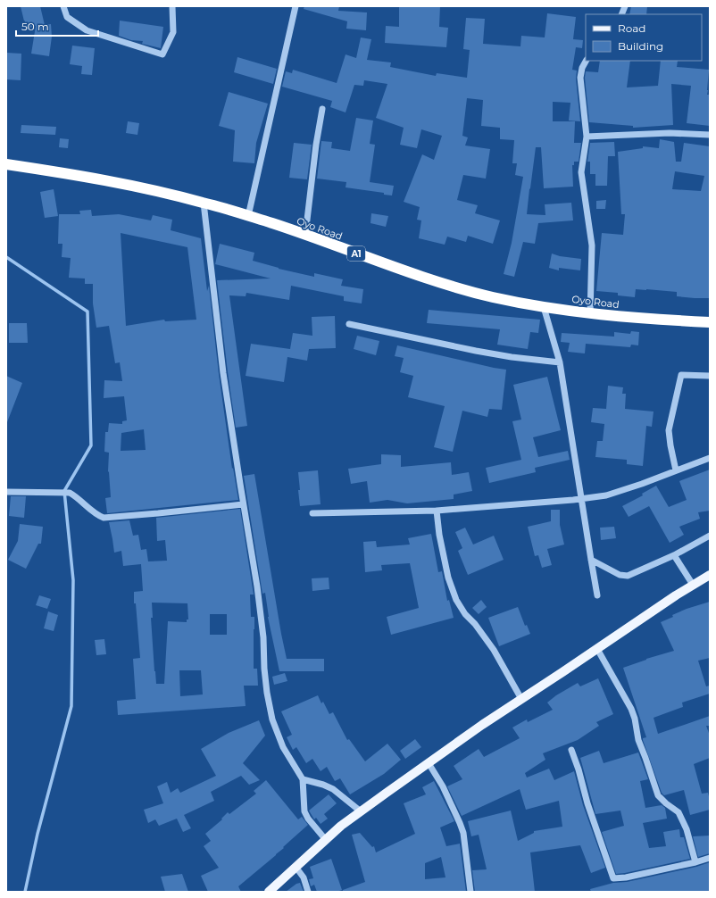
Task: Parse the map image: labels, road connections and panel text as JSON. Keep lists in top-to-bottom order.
{
  "streets": {
    "highway": ["Oyo Road", "A1"]
  },
  "legend": ["Road", "Building"],
  "scale_bar": "50 m"
}
